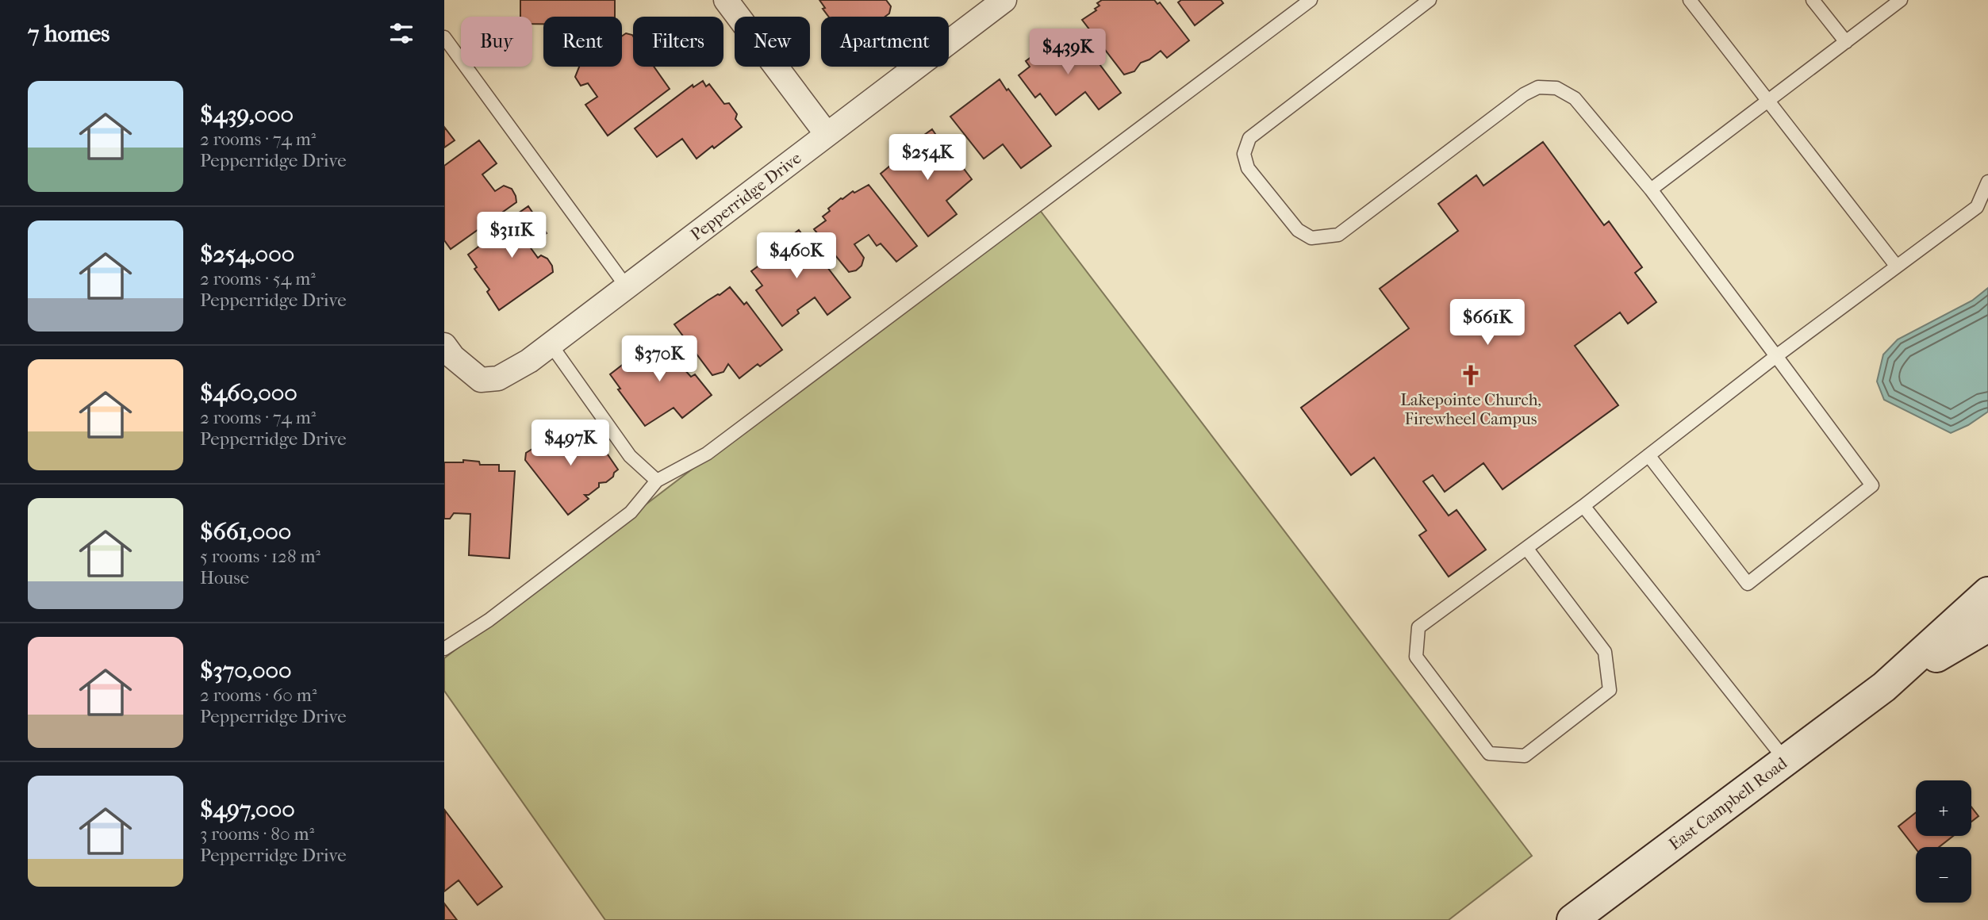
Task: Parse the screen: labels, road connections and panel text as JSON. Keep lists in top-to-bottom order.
{
  "streets": {
    "main road": ["East Campbell Road"],
    "street": ["Pepperridge Drive"]
  },
  "places": {
    "church": ["Lakepointe Church, Firewheel Campus"]
  },
  "page": {
    "heading": "7 homes",
    "chip": [
      "Buy",
      "Rent",
      "Filters",
      "New",
      "Apartment"
    ],
    "price": [
      "$439K",
      "$254K",
      "$311K",
      "$460K",
      "$661K",
      "$370K",
      "$497K"
    ],
    "list": [
      {
        "name": "$439,000",
        "note": "2 rooms · 74 m² · Pepperridge Drive"
      },
      {
        "name": "$254,000",
        "note": "2 rooms · 54 m² · Pepperridge Drive"
      },
      {
        "name": "$460,000",
        "note": "2 rooms · 74 m² · Pepperridge Drive"
      },
      {
        "name": "$661,000",
        "note": "5 rooms · 128 m² · House"
      },
      {
        "name": "$370,000",
        "note": "2 rooms · 60 m² · Pepperridge Drive"
      },
      {
        "name": "$497,000",
        "note": "3 rooms · 80 m² · Pepperridge Drive"
      }
    ],
    "map_buttons": ["+", "−"]
  }
}
